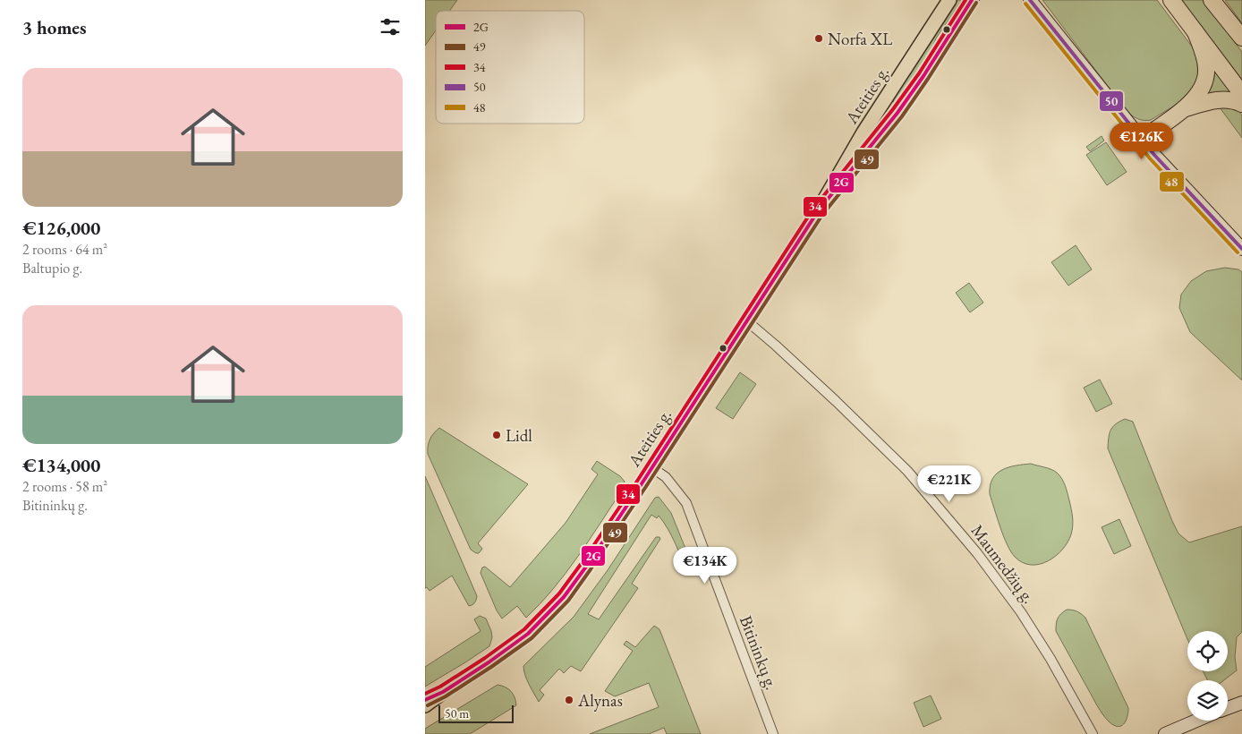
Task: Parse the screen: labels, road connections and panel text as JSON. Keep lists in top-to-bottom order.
{
  "streets": {
    "main road": ["Ateities g."],
    "street": ["Maumedžių g.", "Bitininkų g."]
  },
  "crossings": [
    ["Ateities g.", "Maumedžių g."],
    ["Ateities g.", "Bitininkų g."]
  ],
  "places": ["Norfa XL", "Lidl", "Alynas"],
  "lines": [
    "transit line 2G",
    "transit line 34",
    "transit line 50",
    "transit line 49",
    "transit line 48"
  ],
  "legend": [
    "2G",
    "49",
    "34",
    "50",
    "48"
  ],
  "scale_bar": "50 m",
  "page": {
    "heading": "3 homes",
    "list": [
      {
        "name": "€126,000",
        "note": "2 rooms · 64 m² · Baltupio g."
      },
      {
        "name": "€134,000",
        "note": "2 rooms · 58 m² · Bitininkų g."
      }
    ],
    "price": ["€126K", "€221K", "€134K"],
    "scale": "50 m"
  }
}
